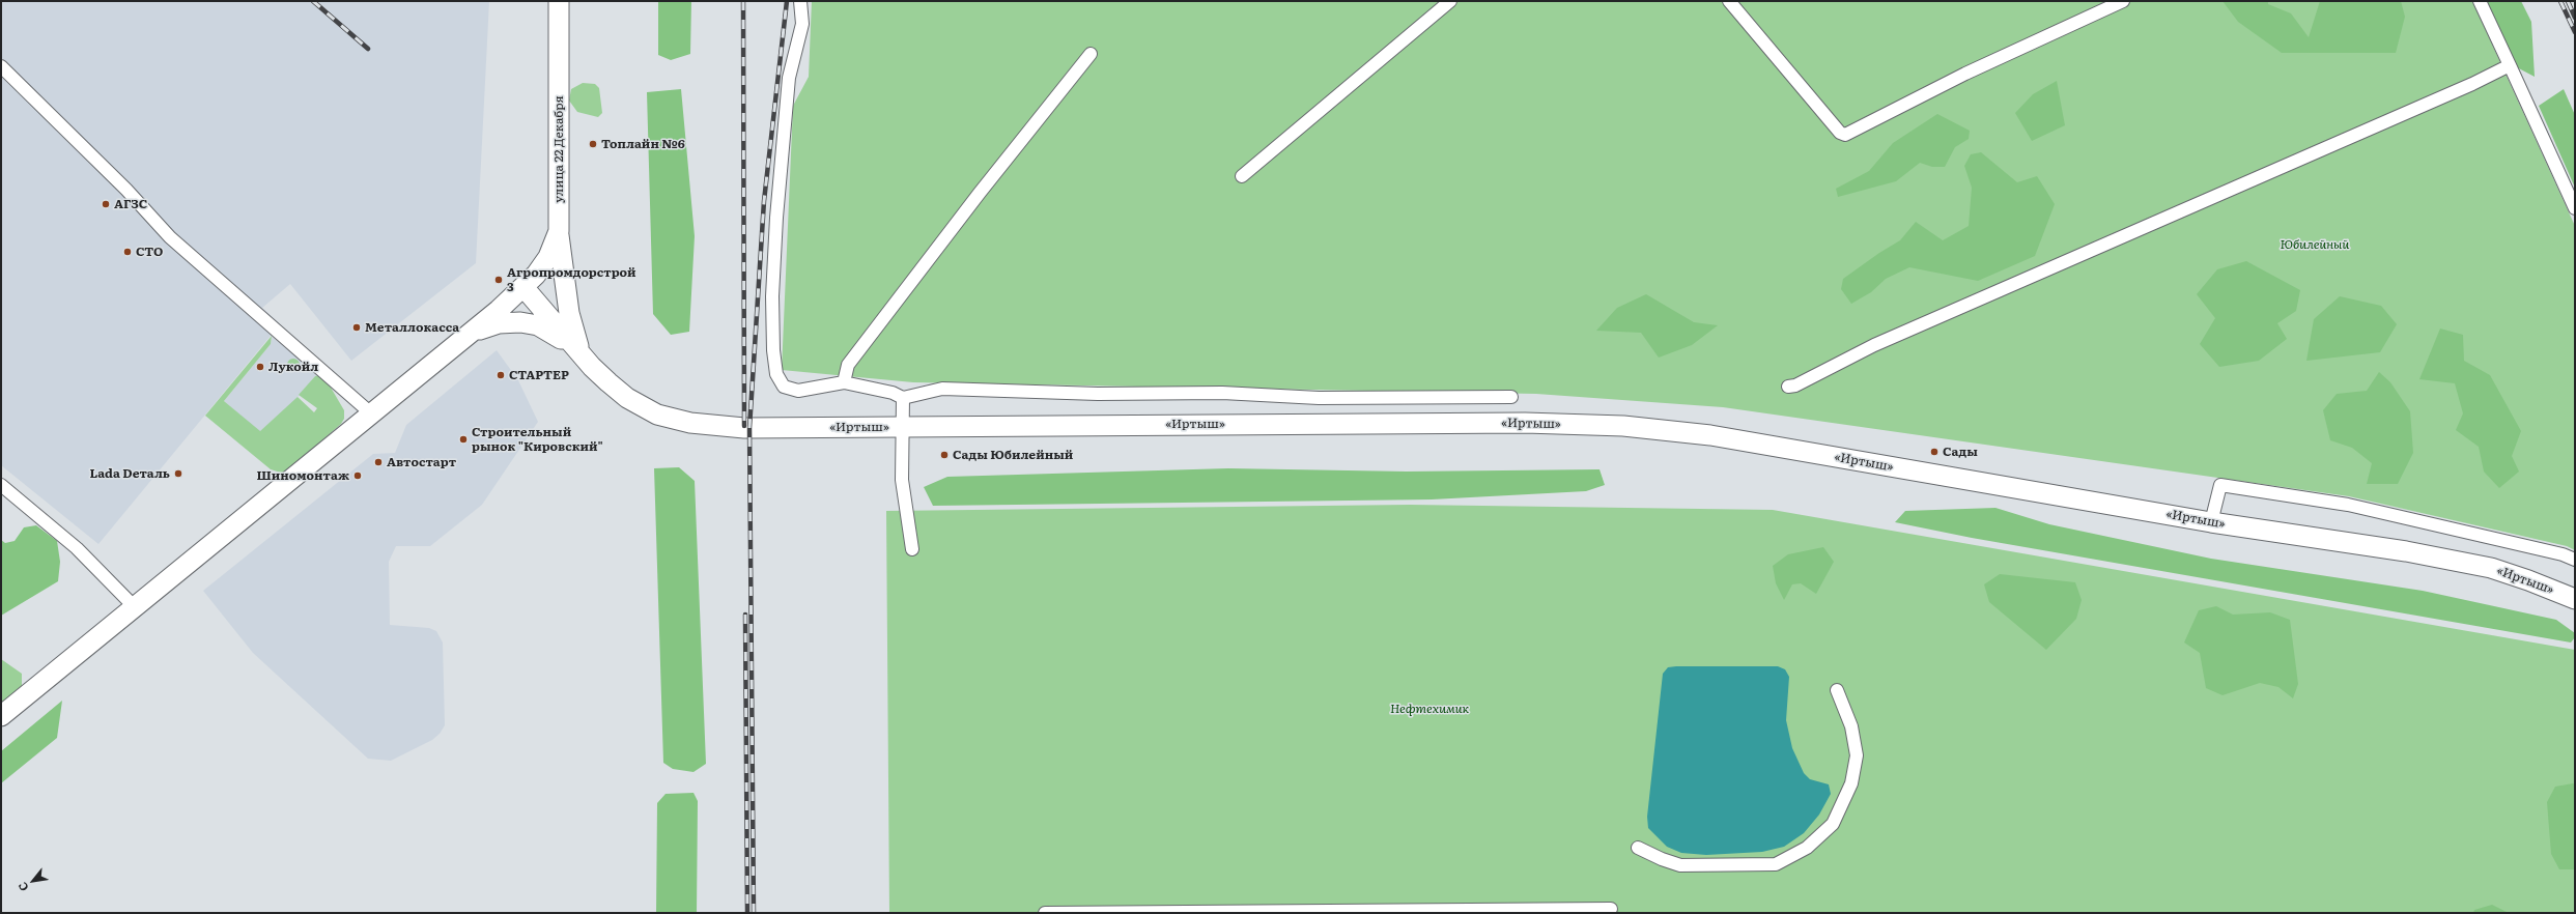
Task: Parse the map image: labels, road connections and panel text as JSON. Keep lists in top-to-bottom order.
{
  "streets": {
    "main road": ["улица 22 Декабря", "«Иртыш»"]
  },
  "crossings": [
    ["улица 22 Декабря", "«Иртыш»"]
  ],
  "parks": ["Юбилейный", "Нефтехимик"],
  "places": [
    "Топлайн №6",
    "АГЗС",
    "СТО",
    "Агропромдорстрой 3",
    "Металлокасса",
    "Лукойл",
    "СТАРТЕР",
    "Строительный рынок \"Кировский\"",
    "Сады",
    "Сады Юбилейный",
    "Автостарт",
    "Lada Dеталь",
    "Шиномонтаж"
  ],
  "north": "bottom left"
}
